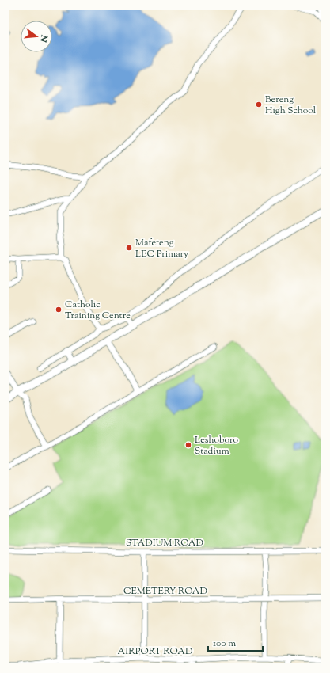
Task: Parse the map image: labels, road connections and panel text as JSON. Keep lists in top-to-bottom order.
{
  "streets": {
    "street": ["STADIUM ROAD", "CEMETERY ROAD", "AIRPORT ROAD"]
  },
  "places": [
    "Bereng High School",
    "Mafeteng LEC Primary",
    "Catholic Training Centre",
    "Leshoboro Stadium"
  ],
  "scale_bar": "100 m",
  "north": "right"
}
